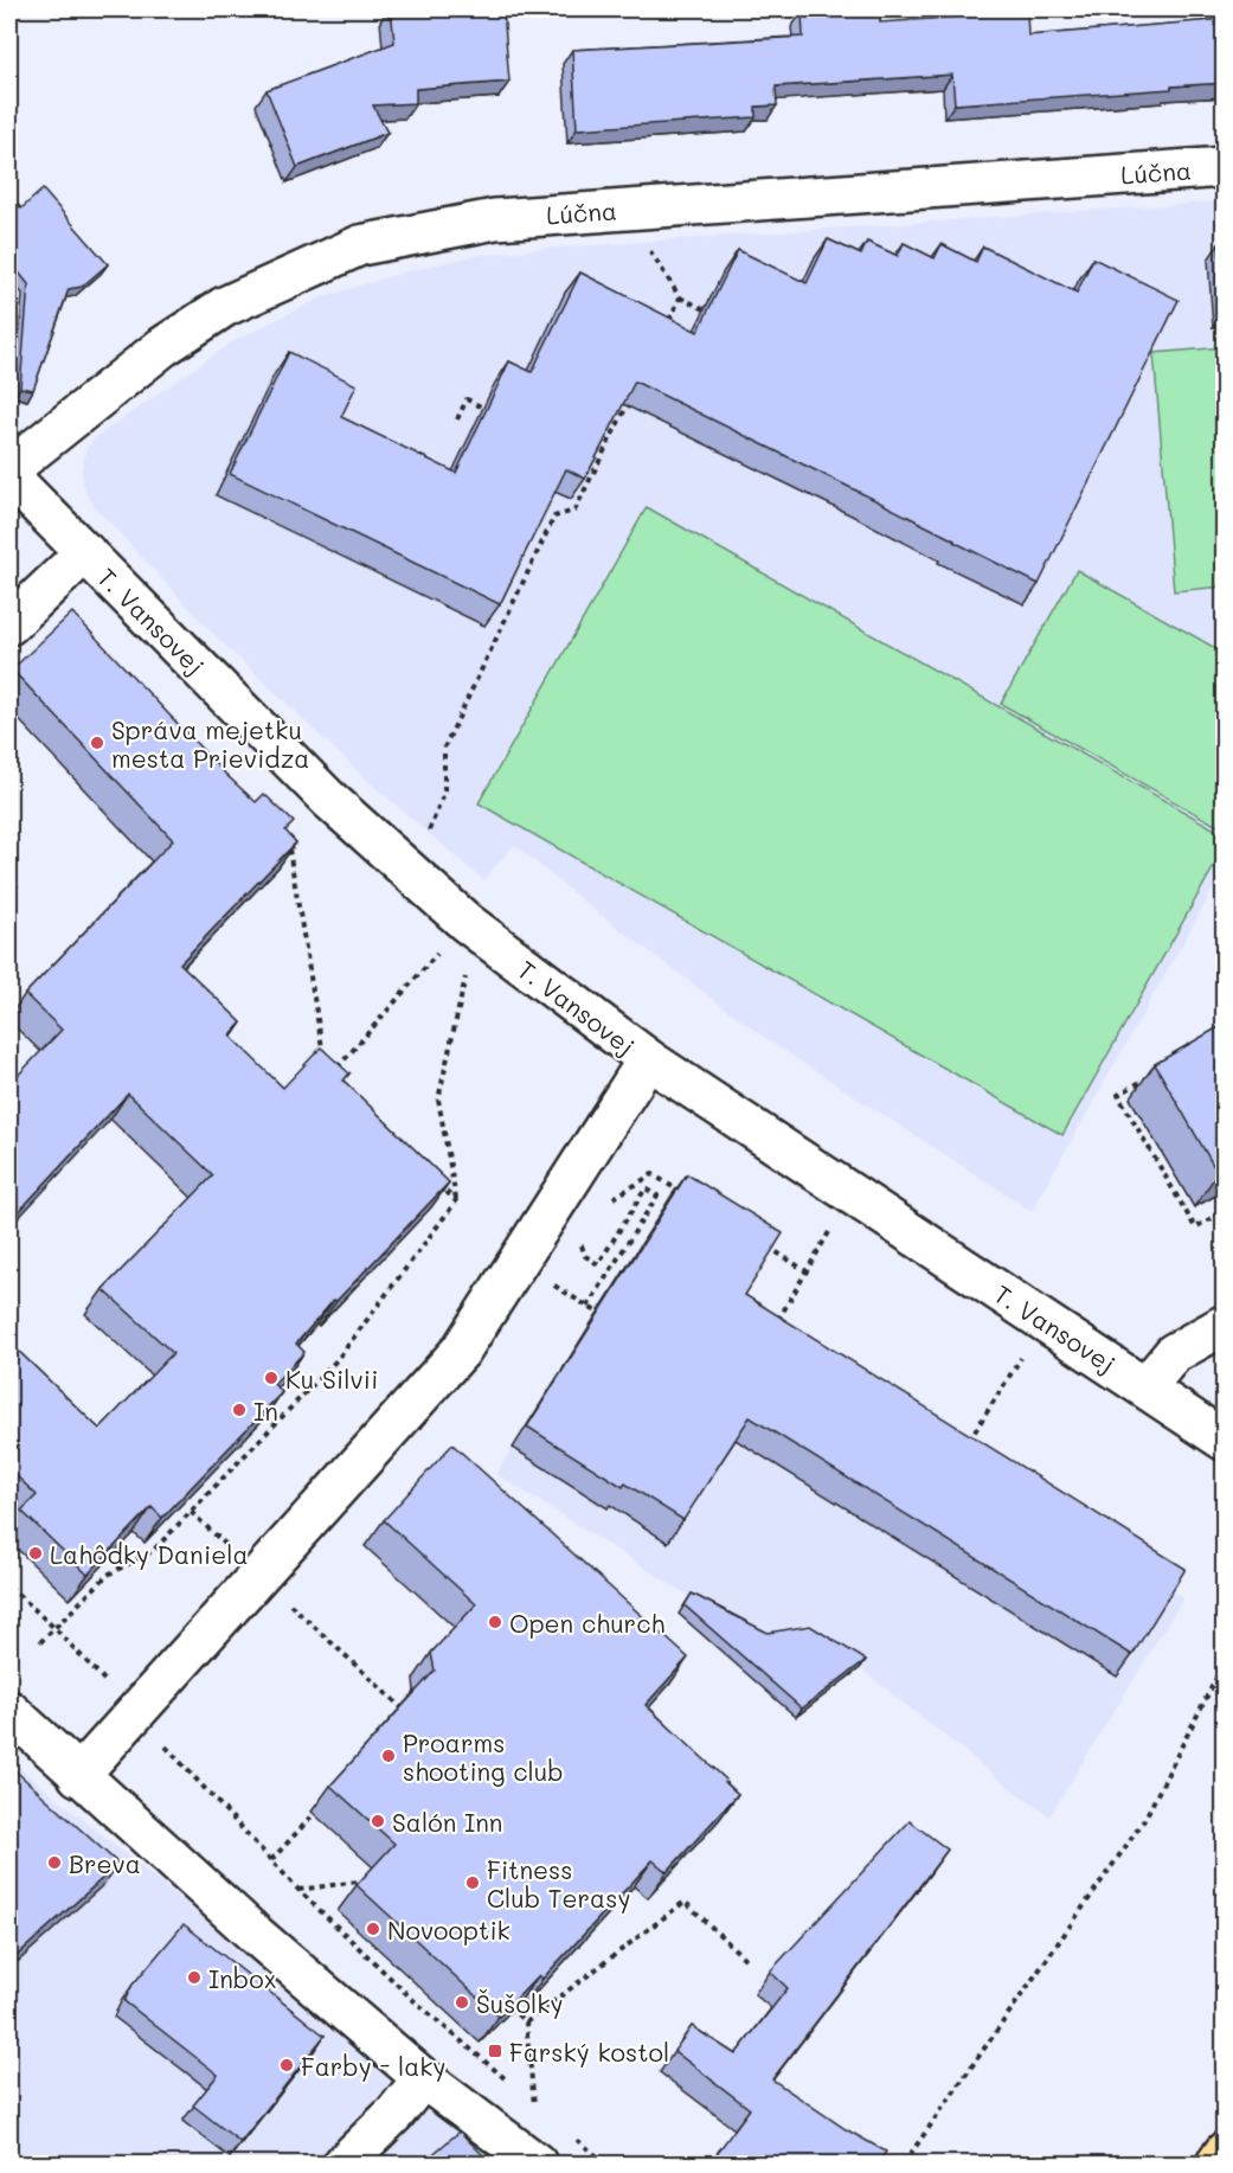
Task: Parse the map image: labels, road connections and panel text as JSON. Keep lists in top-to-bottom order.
{
  "streets": {
    "street": ["Lúčna", "T. Vansovej"]
  },
  "places": {
    "other": [
      "Správa mejetku mesta Prievidza",
      "Ku Silvii",
      "In",
      "Lahôdky Daniela",
      "Open church",
      "Proarms shooting club",
      "Salón Inn",
      "Breva",
      "Fitness Club Terasy",
      "Novooptik",
      "Inbox",
      "Šušolky",
      "Farby - laky"
    ],
    "transit": ["Farský kostol"]
  }
}
